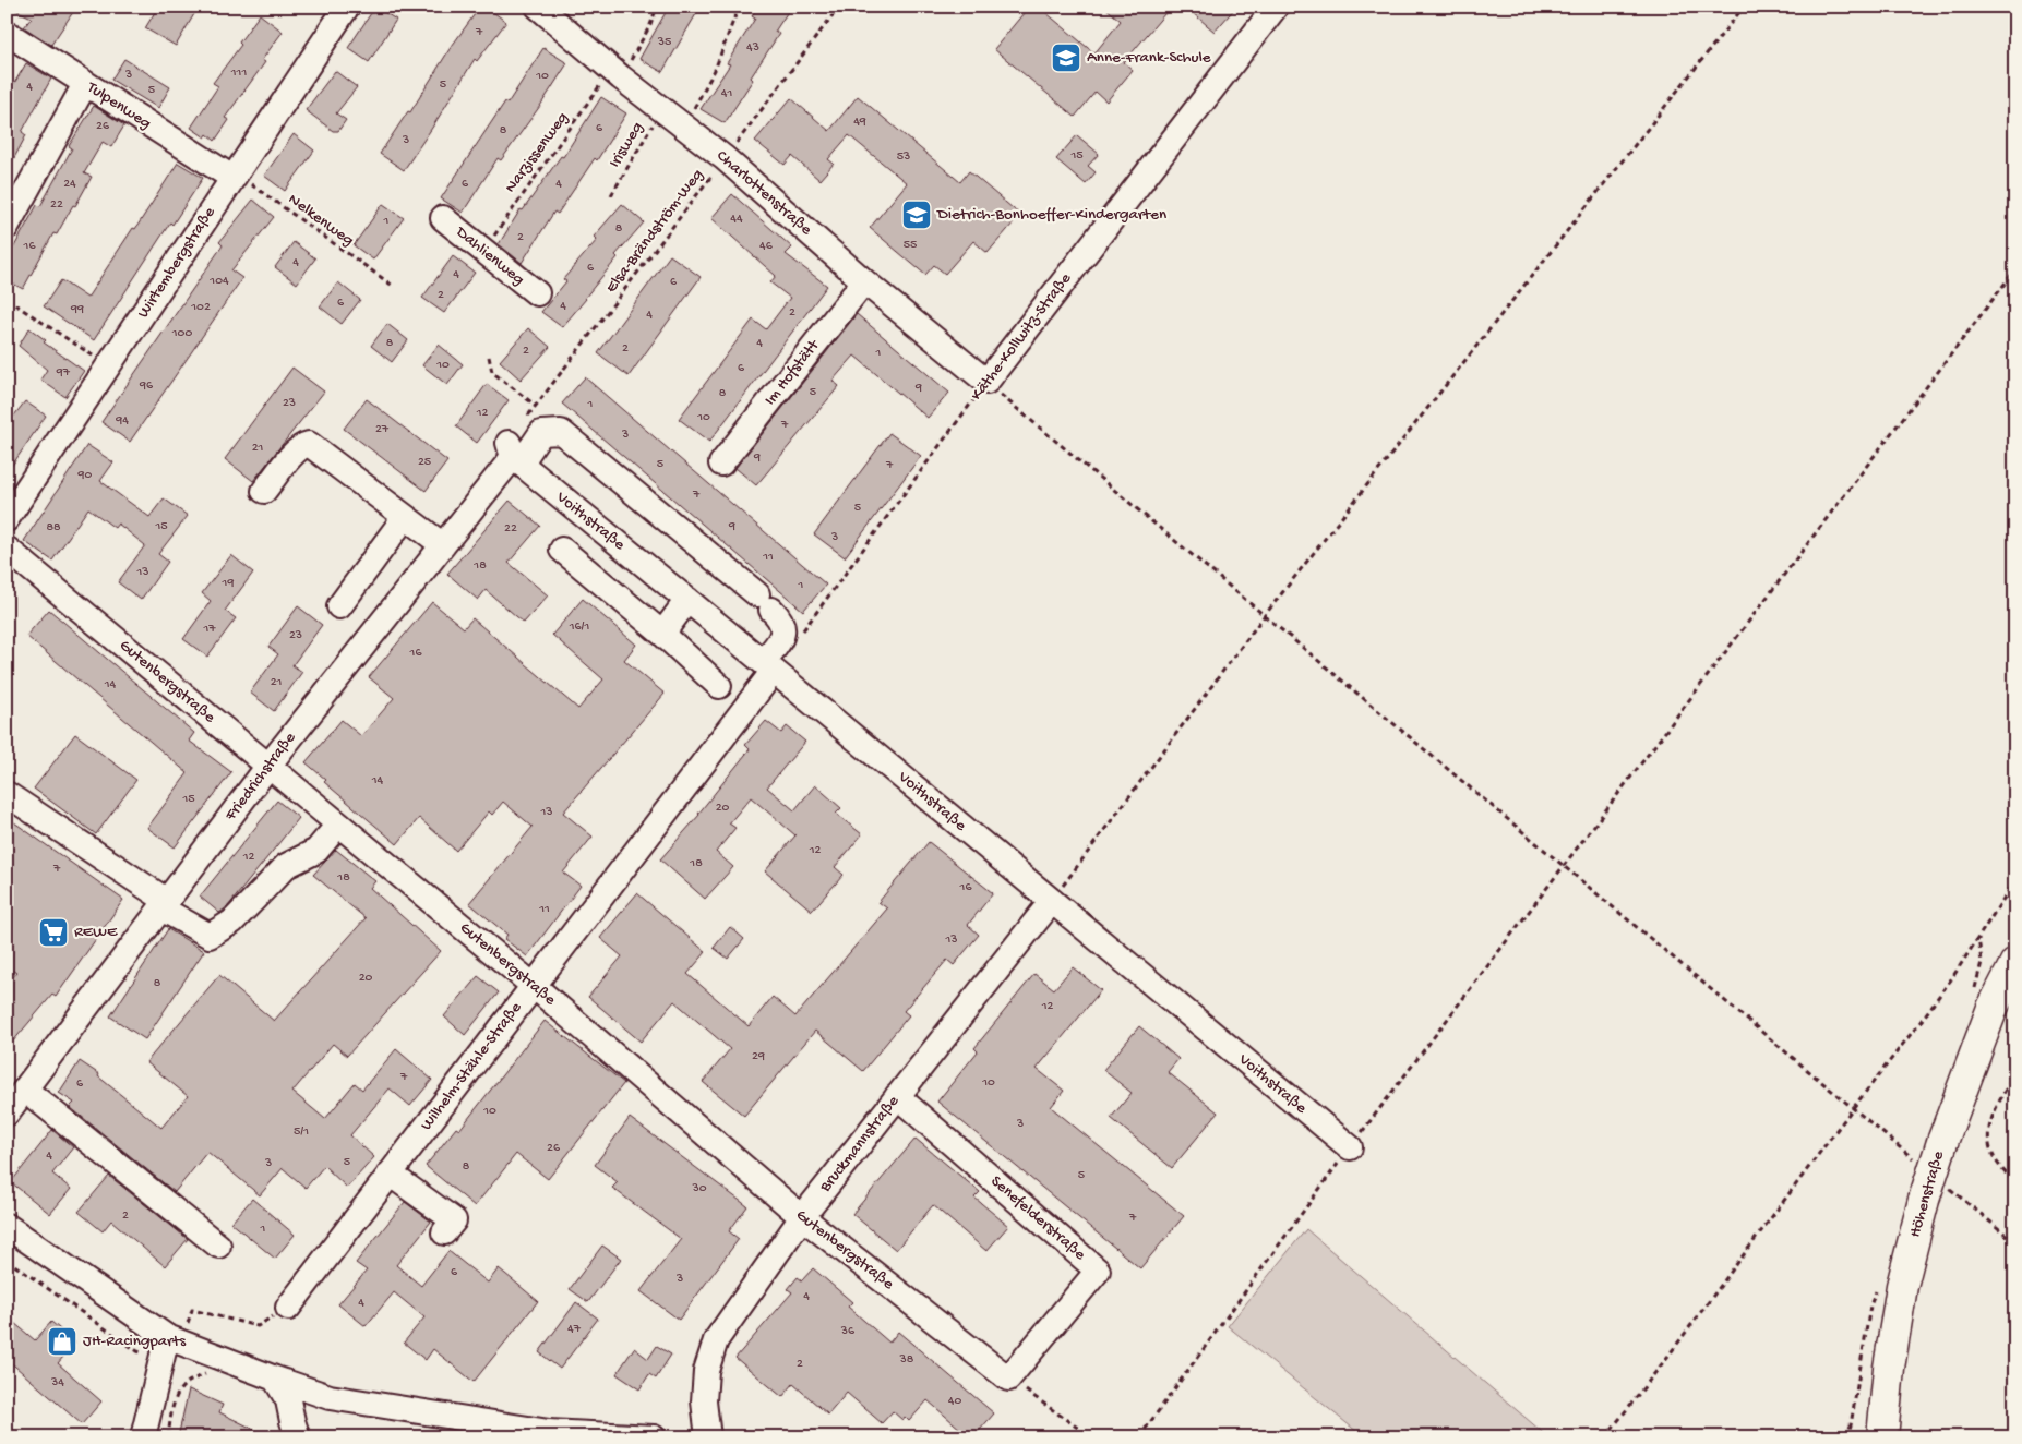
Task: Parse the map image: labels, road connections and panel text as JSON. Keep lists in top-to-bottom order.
{
  "streets": {
    "main road": ["Höhenstraße"],
    "street": [
      "Tulpenweg",
      "Charlottenstraße",
      "Dahlienweg",
      "Wirtembergstraße",
      "Käthe-Kollwitz-Straße",
      "Im Hofstätt",
      "Voithstraße",
      "Gutenbergstraße",
      "Friedrichstraße",
      "Wilhelm-Stähle-Straße",
      "Bruckmannstraße",
      "Senefelderstraße"
    ],
    "path": [
      "Irisweg",
      "Narzissenweg",
      "Nelkenweg",
      "Elsa-Brändström-Weg"
    ]
  },
  "crossings": [
    ["Tulpenweg", "Nelkenweg"],
    ["Tulpenweg", "Wirtembergstraße"],
    ["Irisweg", "Charlottenstraße"],
    ["Narzissenweg", "Charlottenstraße"],
    ["Narzissenweg", "Dahlienweg"],
    ["Charlottenstraße", "Elsa-Brändström-Weg"],
    ["Charlottenstraße", "Käthe-Kollwitz-Straße"],
    ["Charlottenstraße", "Im Hofstätt"],
    ["Nelkenweg", "Wirtembergstraße"],
    ["Elsa-Brändström-Weg", "Voithstraße"],
    ["Elsa-Brändström-Weg", "Friedrichstraße"],
    ["Voithstraße", "Friedrichstraße"],
    ["Voithstraße", "Wilhelm-Stähle-Straße"],
    ["Voithstraße", "Bruckmannstraße"],
    ["Gutenbergstraße", "Friedrichstraße"],
    ["Gutenbergstraße", "Wilhelm-Stähle-Straße"],
    ["Gutenbergstraße", "Bruckmannstraße"],
    ["Gutenbergstraße", "Senefelderstraße"],
    ["Friedrichstraße", "Wilhelm-Stähle-Straße"],
    ["Bruckmannstraße", "Senefelderstraße"]
  ],
  "places": {
    "school or university": ["Anne-Frank-Schule", "Dietrich-Bonhoeffer-Kindergarten"],
    "supermarket": ["REWE"],
    "shop": ["JH-Racingparts"]
  },
  "house_numbers": [
    "7",
    "35",
    "43",
    "111",
    "3",
    "10",
    "5",
    "4",
    "5",
    "41",
    "49",
    "26",
    "6",
    "8",
    "3",
    "15",
    "53",
    "24",
    "6",
    "4",
    "22",
    "44",
    "1",
    "8",
    "2",
    "55",
    "16",
    "46",
    "4",
    "6",
    "4",
    "104",
    "6",
    "2",
    "6",
    "4",
    "102",
    "99",
    "2",
    "4",
    "100",
    "8",
    "4",
    "2",
    "2",
    "1",
    "10",
    "6",
    "97",
    "96",
    "9",
    "5",
    "8",
    "23",
    "1",
    "12",
    "10",
    "94",
    "7",
    "27",
    "3",
    "21",
    "9",
    "25",
    "5",
    "7",
    "90",
    "7",
    "5",
    "15",
    "9",
    "88",
    "22",
    "3",
    "11",
    "18",
    "13",
    "19",
    "1",
    "16/1",
    "17",
    "23",
    "16",
    "21",
    "14",
    "14",
    "15",
    "20",
    "13",
    "12",
    "12",
    "18",
    "7",
    "18",
    "16",
    "11",
    "13",
    "20",
    "8",
    "12",
    "29",
    "7",
    "10",
    "6",
    "10",
    "3",
    "5/1",
    "26",
    "4",
    "5",
    "3",
    "8",
    "5",
    "30",
    "2",
    "7",
    "1",
    "6",
    "3",
    "4",
    "4",
    "47",
    "36",
    "38",
    "2",
    "34",
    "40"
  ]
}
